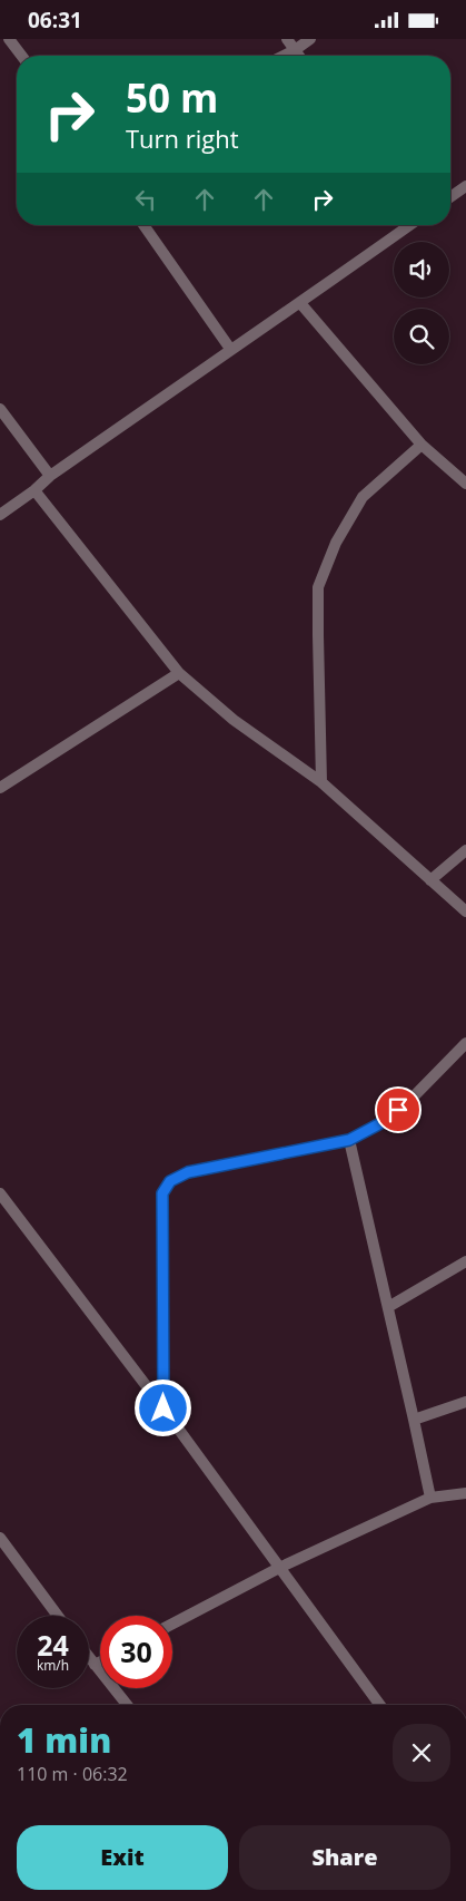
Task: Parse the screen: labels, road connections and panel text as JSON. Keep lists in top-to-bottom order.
{
  "page": {
    "status": "06:31",
    "turn": ["50 m", "Turn right"],
    "speed": "24 km/h",
    "limit": "30",
    "heading": ["1 min", "110 m · 06:32"],
    "buttons": ["Exit", "Share"]
  }
}
